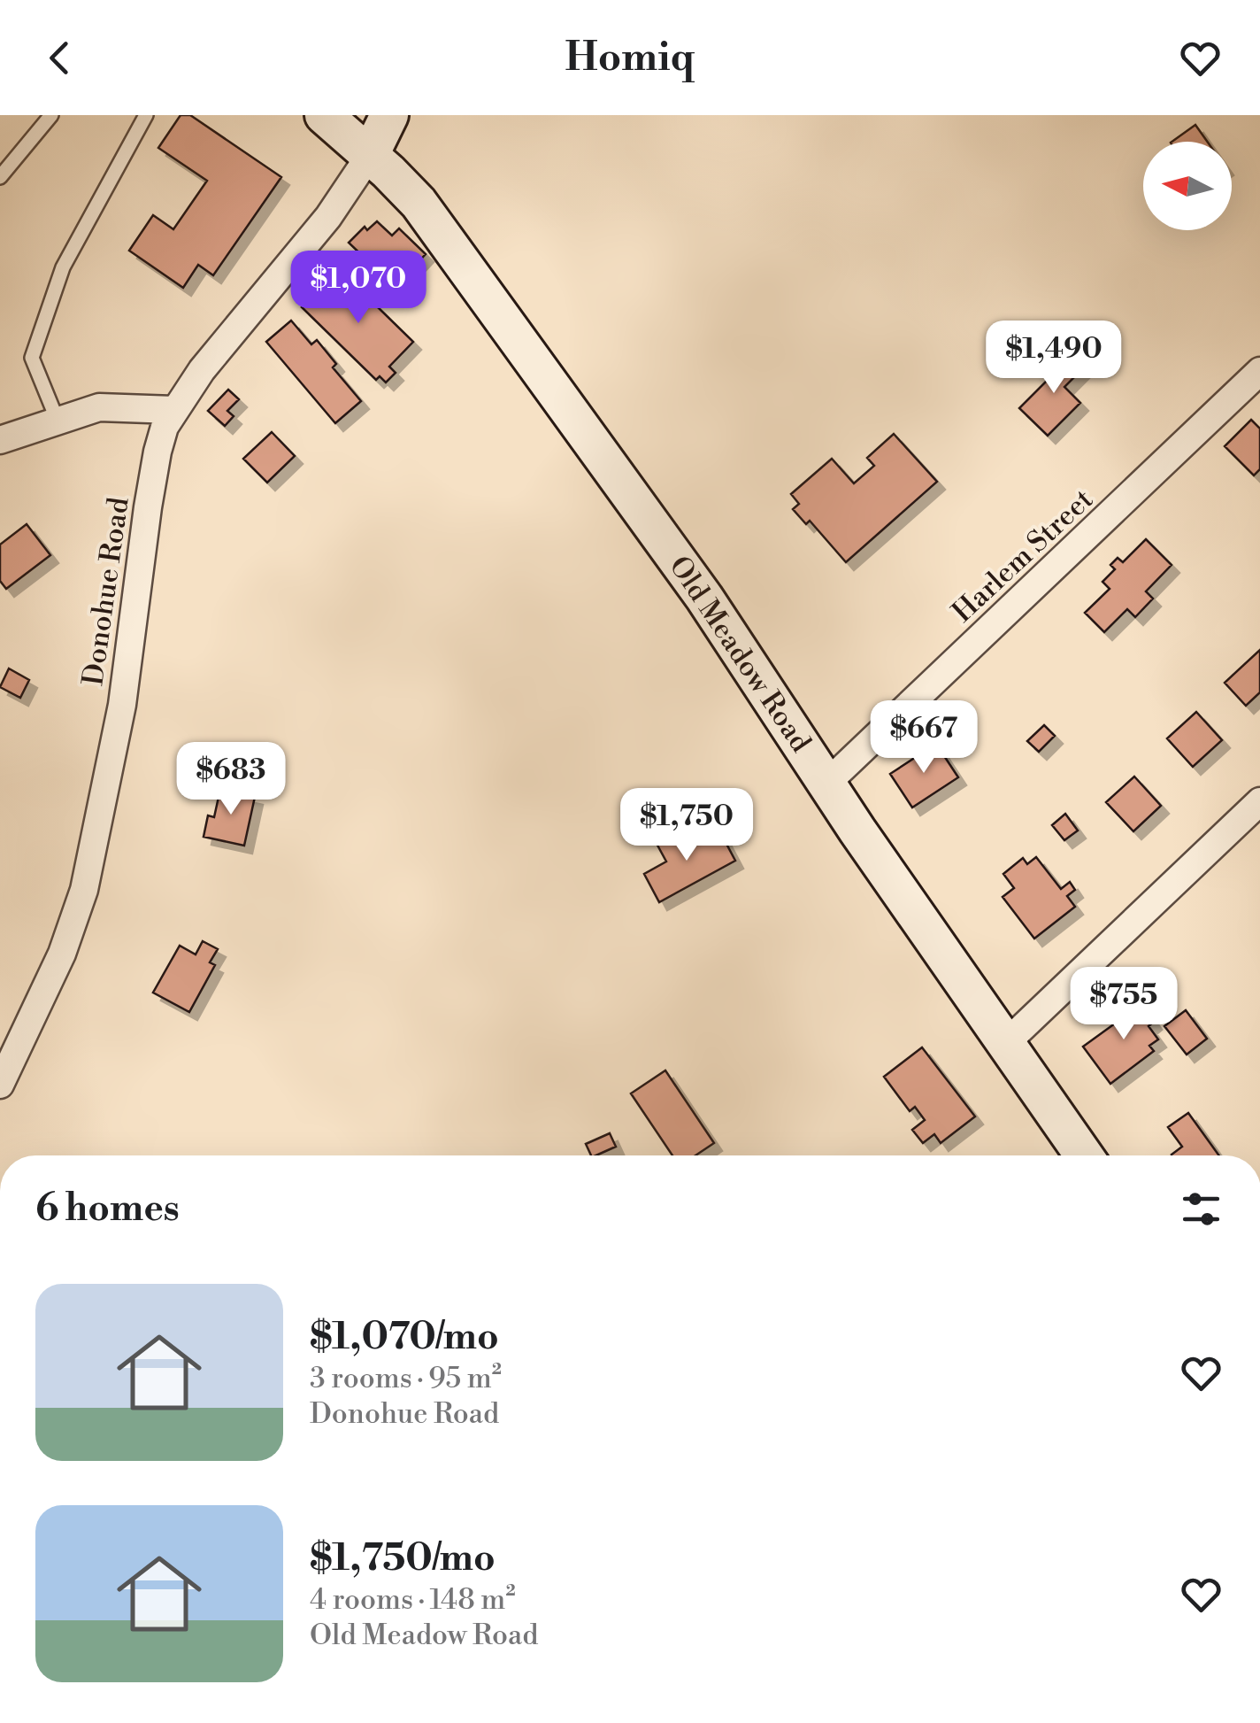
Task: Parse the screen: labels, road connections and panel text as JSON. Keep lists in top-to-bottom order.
{
  "streets": {
    "street": ["Harlem Street", "Donohue Road", "Old Meadow Road"]
  },
  "crossings": [
    ["Harlem Street", "Old Meadow Road"],
    ["Donohue Road", "Old Meadow Road"]
  ],
  "north": "left",
  "page": {
    "header": "Homiq",
    "price": [
      "$1,070",
      "$1,490",
      "$667",
      "$683",
      "$1,750",
      "$755"
    ],
    "heading": "6 homes",
    "list": [
      {
        "name": "$1,070/mo",
        "note": "3 rooms · 95 m² · Donohue Road"
      },
      {
        "name": "$1,750/mo",
        "note": "4 rooms · 148 m² · Old Meadow Road"
      }
    ]
  }
}
